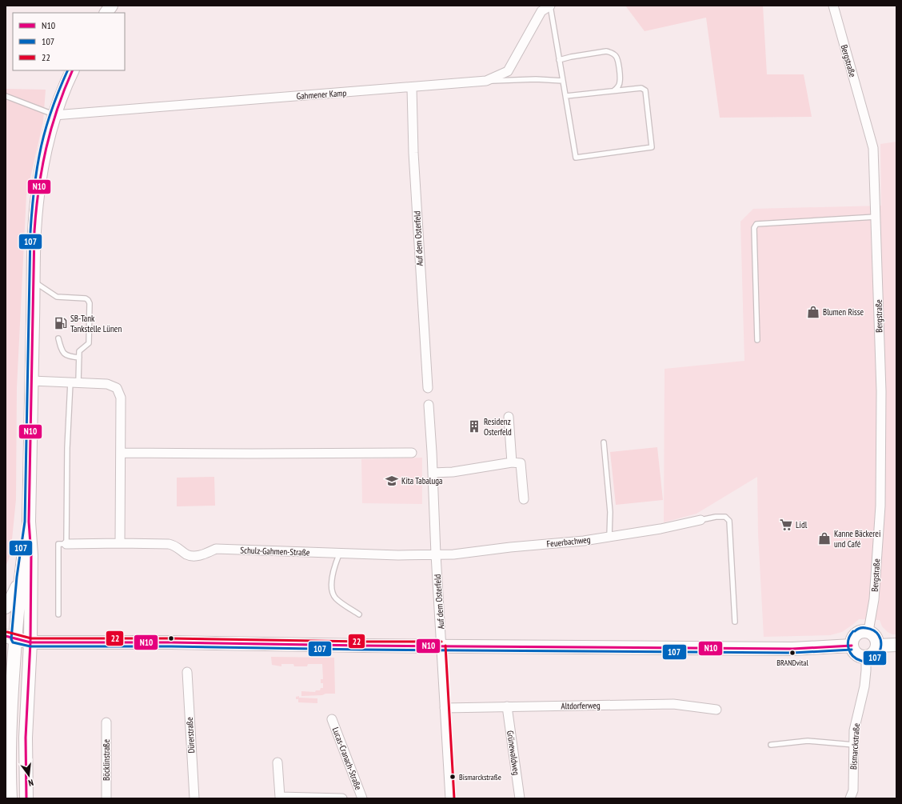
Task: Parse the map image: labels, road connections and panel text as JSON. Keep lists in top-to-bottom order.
{
  "streets": {
    "street": [
      "Bergstraße",
      "Gahmener Kamp",
      "Auf dem Osterfeld",
      "Feuerbachweg",
      "Schulz-Gahmen-Straße",
      "Altdorferweg",
      "Dürerstraße",
      "Bismarckstraße",
      "Grünewaldweg",
      "Lucas-Cranach-Straße",
      "Böcklinstraße"
    ]
  },
  "crossings": [
    ["Bergstraße", "Bismarckstraße"],
    ["Gahmener Kamp", "Auf dem Osterfeld"],
    ["Auf dem Osterfeld", "Feuerbachweg"],
    ["Auf dem Osterfeld", "Schulz-Gahmen-Straße"],
    ["Auf dem Osterfeld", "Altdorferweg"],
    ["Feuerbachweg", "Schulz-Gahmen-Straße"],
    ["Altdorferweg", "Grünewaldweg"]
  ],
  "places": {
    "shop": ["Blumen Risse", "Kanne Bäckerei und Café"],
    "fuel station": ["SB-Tank Tankstelle Lünen"],
    "building": ["Residenz Osterfeld"],
    "school or university": ["Kita Tabaluga"],
    "supermarket": ["Lidl"],
    "other": ["BRANDvital", "Bismarckstraße"]
  },
  "lines": ["transit line N10", "transit line 107", "transit line 22"],
  "legend": ["N10", "107", "22"],
  "north": "bottom"
}
